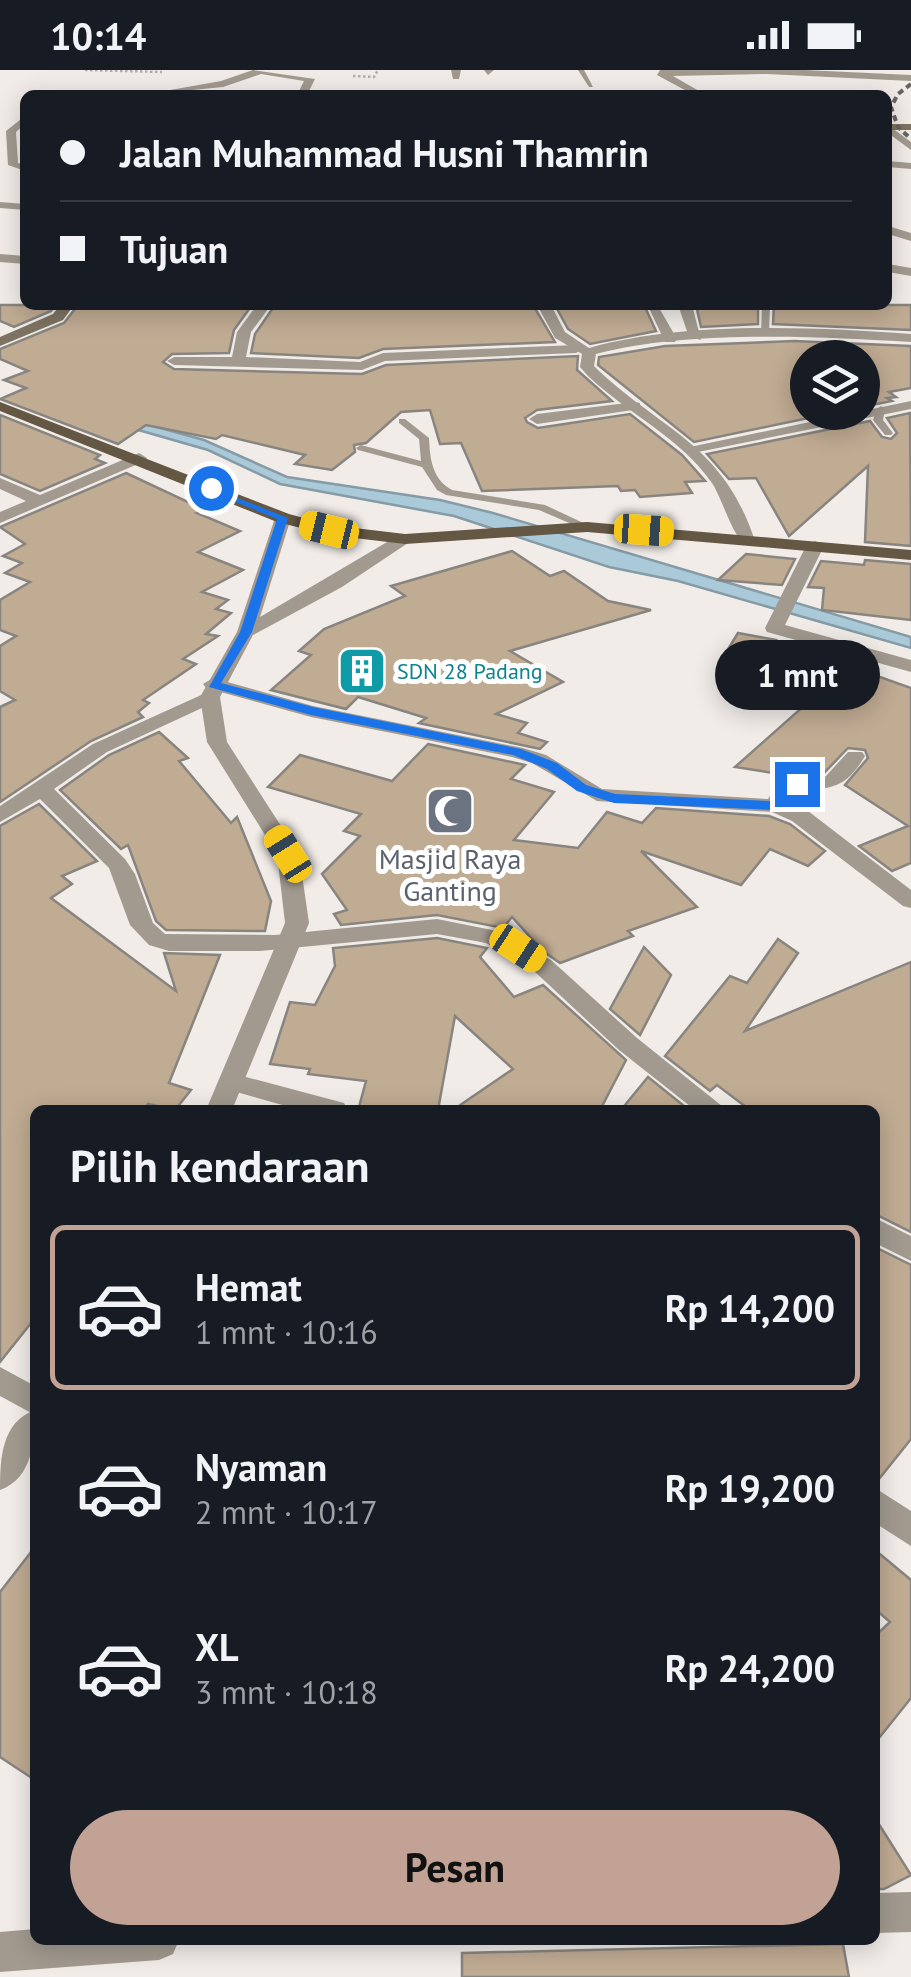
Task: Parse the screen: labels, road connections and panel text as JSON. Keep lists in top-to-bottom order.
{
  "places": {
    "building": ["SDN 28 Padang"],
    "mosque": ["Masjid Raya Ganting"]
  },
  "page": {
    "status": "10:14",
    "banner": ["Jalan Muhammad Husni Thamrin", "Tujuan"],
    "bubble": "1 mnt",
    "heading": "Pilih kendaraan",
    "list": [
      {
        "name": "Hemat",
        "note": "1 mnt · 10:16",
        "value": "Rp 14,200"
      },
      {
        "name": "Nyaman",
        "note": "2 mnt · 10:17",
        "value": "Rp 19,200"
      },
      {
        "name": "XL",
        "note": "3 mnt · 10:18",
        "value": "Rp 24,200"
      }
    ],
    "buttons": "Pesan"
  }
}
